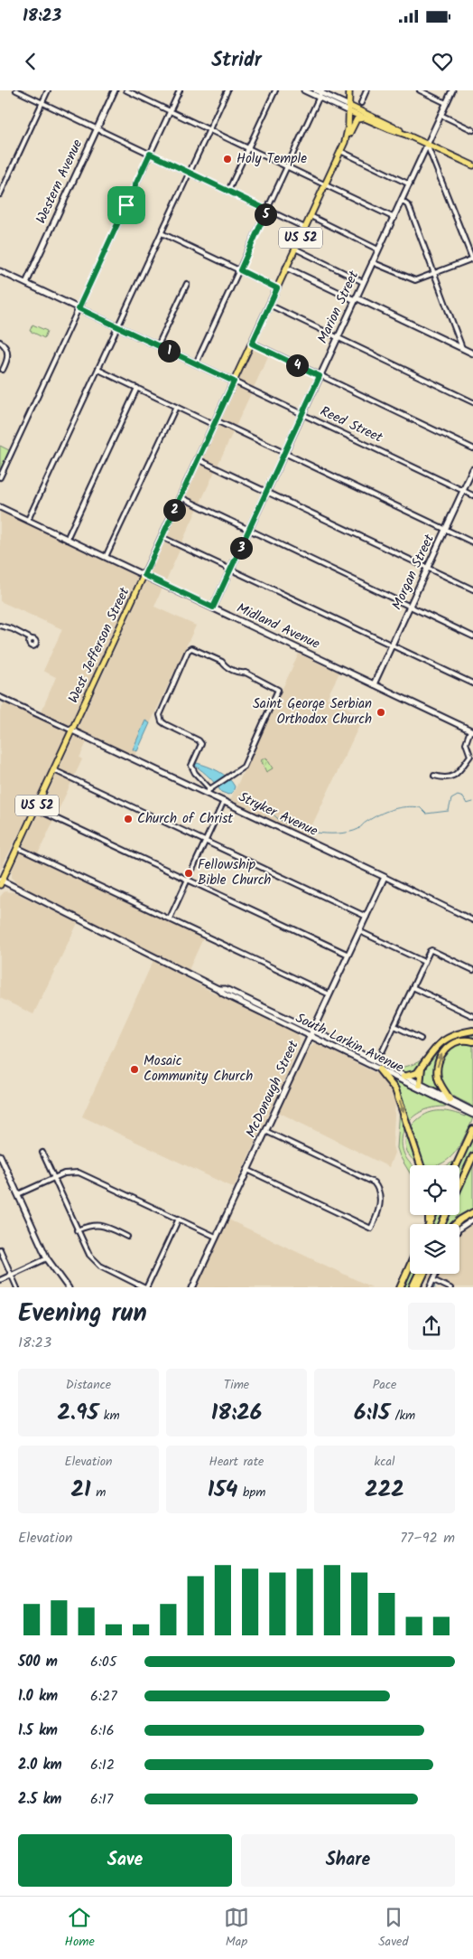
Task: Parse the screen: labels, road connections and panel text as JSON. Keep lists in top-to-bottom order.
{
  "streets": {
    "main road": ["US 52", "West Jefferson Street"],
    "street": [
      "Western Avenue",
      "Marion Street",
      "Reed Street",
      "Morgan Street",
      "Midland Avenue",
      "Stryker Avenue",
      "South Larkin Avenue",
      "McDonough Street"
    ]
  },
  "crossings": [
    ["Western Avenue", "Reed Street"],
    ["US 52", "West Jefferson Street"],
    ["Marion Street", "Reed Street"],
    ["Marion Street", "Midland Avenue"],
    ["Reed Street", "Morgan Street"],
    ["Reed Street", "West Jefferson Street"],
    ["Morgan Street", "Midland Avenue"],
    ["Midland Avenue", "West Jefferson Street"],
    ["West Jefferson Street", "Stryker Avenue"],
    ["West Jefferson Street", "South Larkin Avenue"],
    ["Stryker Avenue", "McDonough Street"],
    ["South Larkin Avenue", "McDonough Street"]
  ],
  "places": [
    "Holy Temple",
    "Saint George Serbian Orthodox Church",
    "Church of Christ",
    "Fellowship Bible Church",
    "Mosaic Community Church"
  ],
  "page": {
    "status": "18:23",
    "header": "Stridr",
    "pins": [
      "5",
      "1",
      "4",
      "2",
      "3"
    ],
    "heading": ["Evening run", "18:23"],
    "stats": [
      ["Distance", "2.95 km"],
      ["Time", "18:26"],
      ["Pace", "6:15 /km"],
      ["Elevation", "21 m"],
      ["Heart rate", "154 bpm"],
      ["kcal", "222"]
    ],
    "chart": ["Elevation", "77–92 m"],
    "list": [
      {
        "name": "500 m",
        "note": "6:05"
      },
      {
        "name": "1.0 km",
        "note": "6:27"
      },
      {
        "name": "1.5 km",
        "note": "6:16"
      },
      {
        "name": "2.0 km",
        "note": "6:12"
      },
      {
        "name": "2.5 km",
        "note": "6:17"
      }
    ],
    "buttons": ["Save", "Share"],
    "tabs": ["Home", "Map", "Saved"]
  }
}
